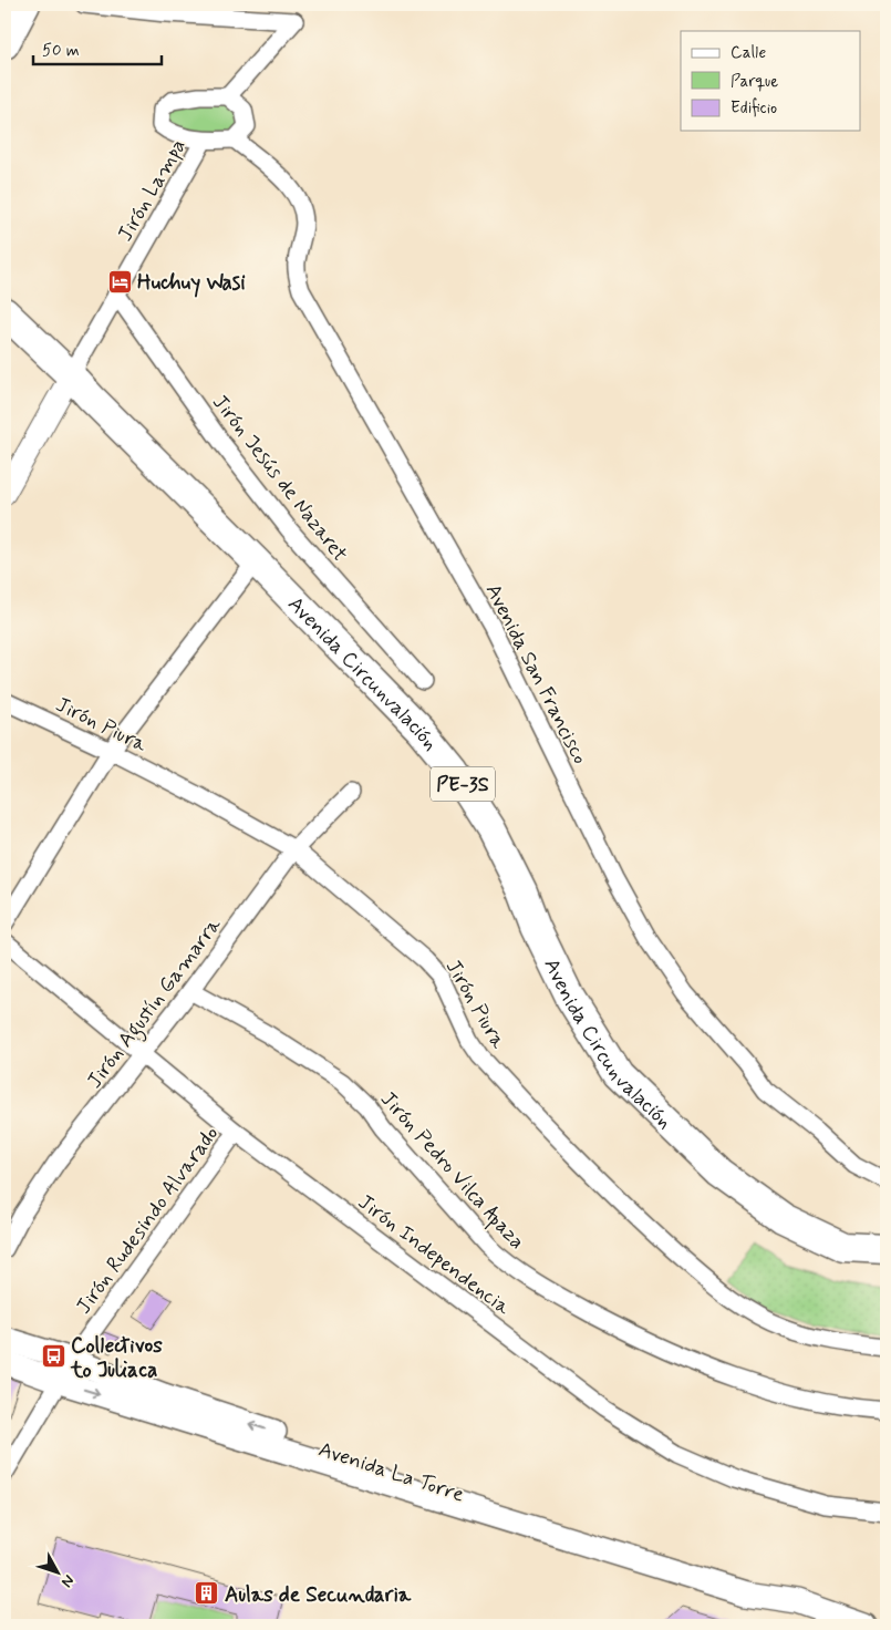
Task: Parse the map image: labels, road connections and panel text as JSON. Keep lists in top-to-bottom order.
{
  "streets": {
    "highway": ["Avenida Circunvalación", "PE-3S"],
    "main road": ["Avenida La Torre"],
    "street": [
      "Jirón Lampa",
      "Jirón Jesús de Nazaret",
      "Avenida San Francisco",
      "Jirón Piura",
      "Jirón Agustín Gamarra",
      "Jirón Pedro Vilca Apaza",
      "Jirón Rudesindo Alvarado",
      "Jirón Independencia"
    ]
  },
  "crossings": [
    ["Jirón Lampa", "Jirón Jesús de Nazaret"],
    ["Jirón Lampa", "Avenida Circunvalación"],
    ["Jirón Piura", "Jirón Agustín Gamarra"],
    ["Jirón Agustín Gamarra", "Jirón Pedro Vilca Apaza"],
    ["Jirón Agustín Gamarra", "Jirón Independencia"],
    ["Jirón Rudesindo Alvarado", "Jirón Independencia"],
    ["Jirón Rudesindo Alvarado", "Avenida La Torre"]
  ],
  "places": {
    "hotel": ["Huchuy Wasi"],
    "bus stop": ["Collectivos to Juliaca"],
    "building": ["Aulas de Secundaria"]
  },
  "legend": ["Calle", "Parque", "Edificio"],
  "scale_bar": "50 m",
  "north": "bottom right"
}
